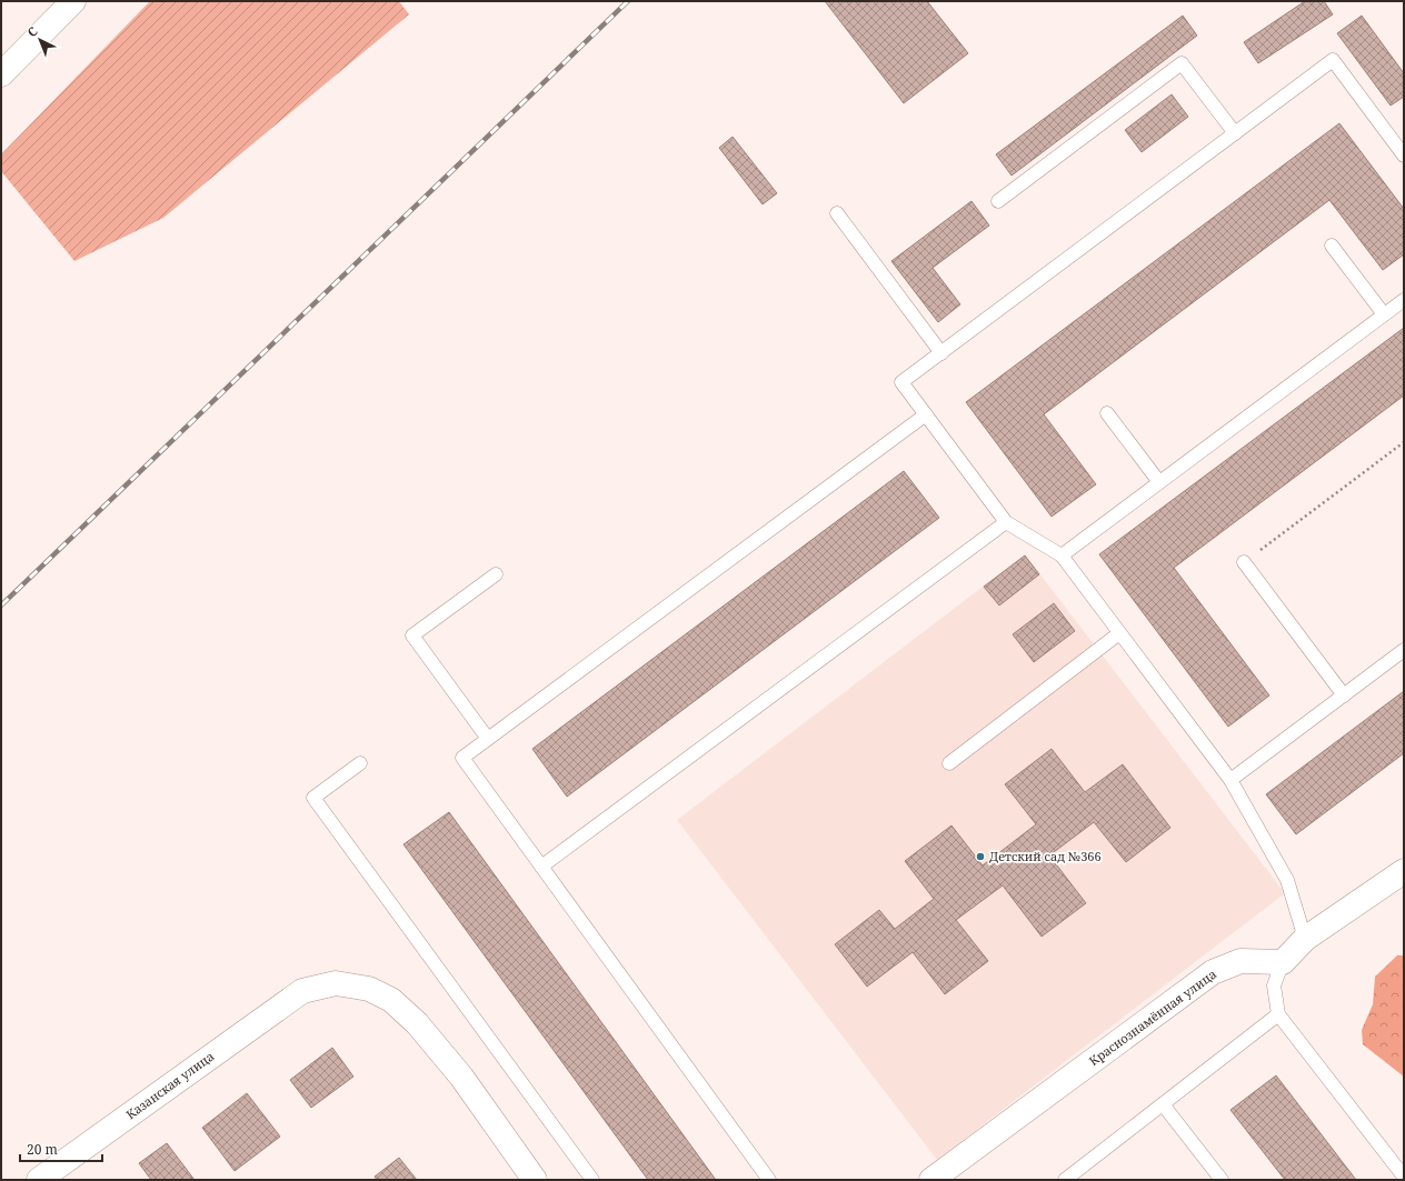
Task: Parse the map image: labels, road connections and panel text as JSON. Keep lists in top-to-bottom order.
{
  "streets": {
    "street": ["Краснознамённая улица", "Казанская улица"]
  },
  "places": ["Детский сад №366"],
  "scale_bar": "20 m",
  "north": "top left"
}
